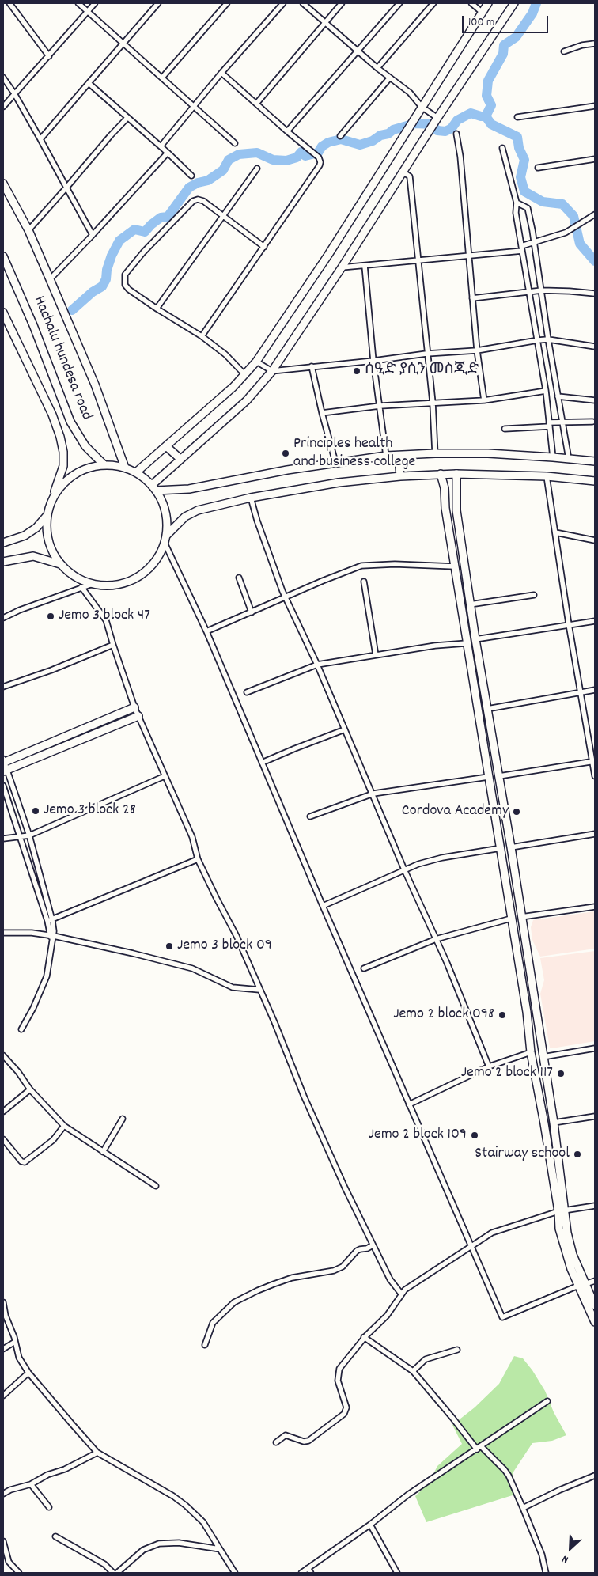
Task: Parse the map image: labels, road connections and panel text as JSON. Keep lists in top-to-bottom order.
{
  "streets": {
    "main road": ["Hachalu hundesa road"]
  },
  "places": [
    "ሰዒድ ያሲን መስጂድ",
    "Principles health and business college",
    "Jemo 3 block 47",
    "Jemo 3 block 28",
    "Cordova Academy",
    "Jemo 3 block 09",
    "Jemo 2 block 098",
    "Jemo 2 block 117",
    "Jemo 2 block 109",
    "Stairway school"
  ],
  "scale_bar": "100 m",
  "north": "bottom left"
}
